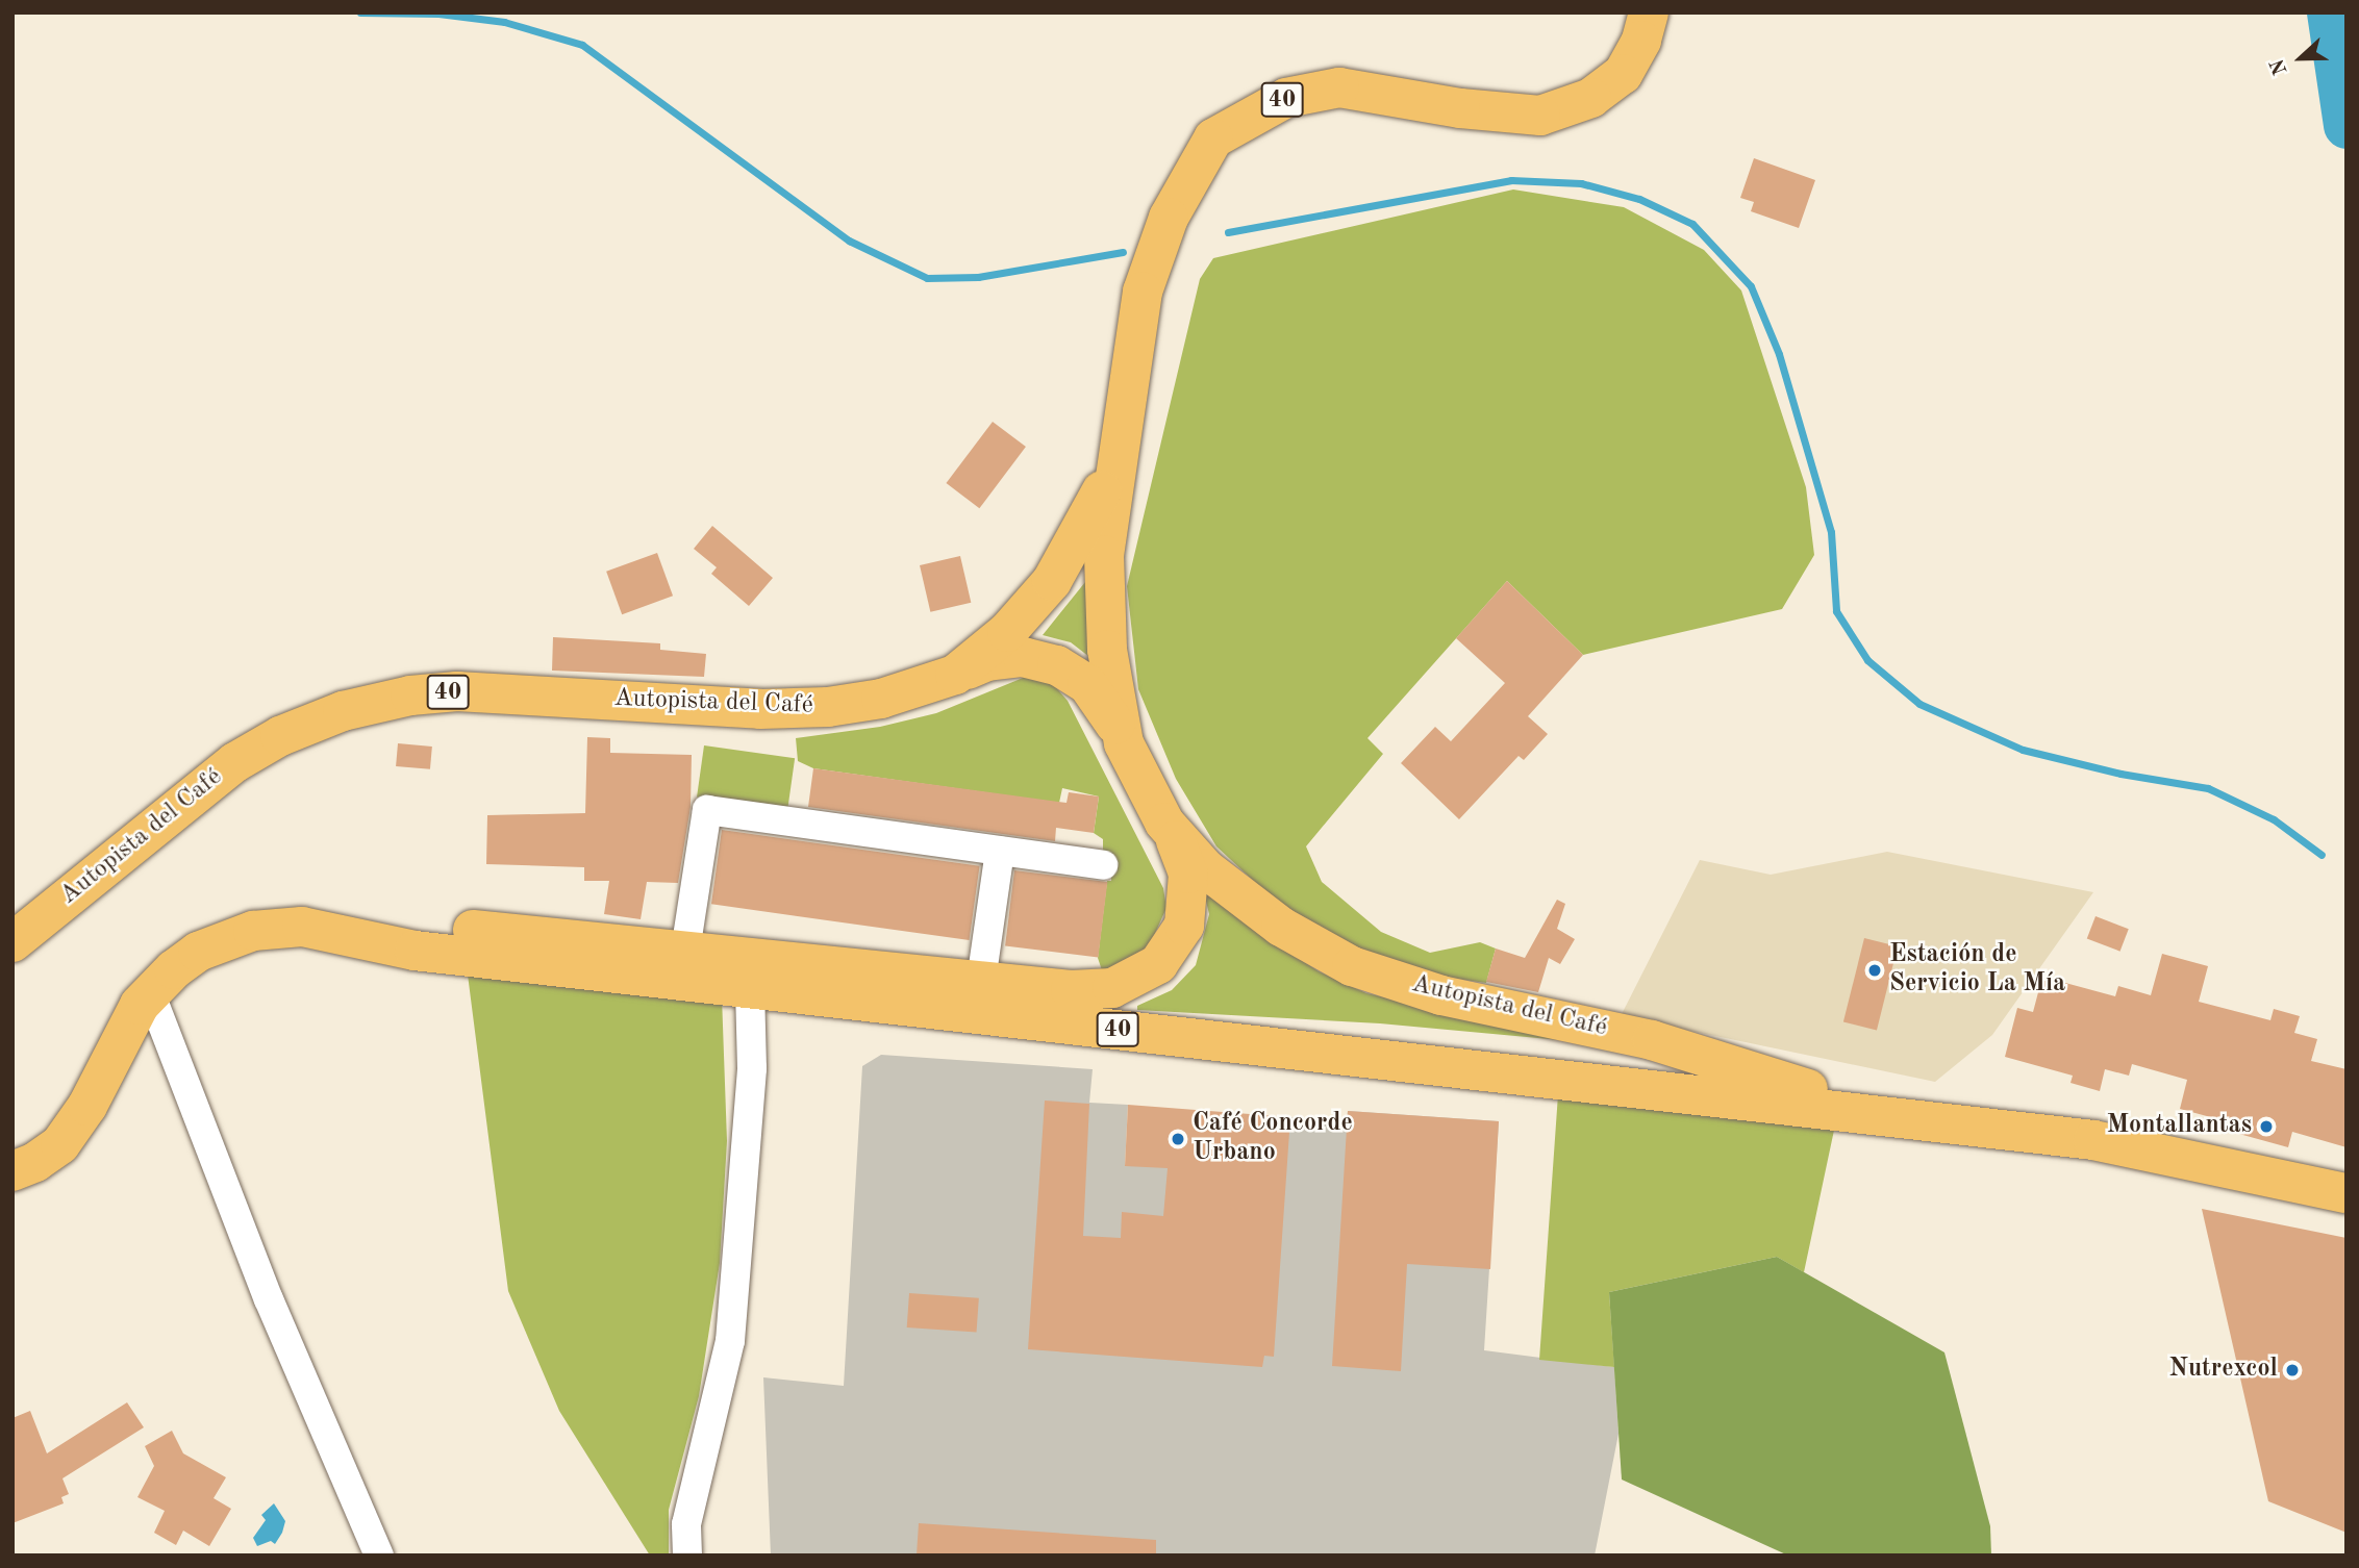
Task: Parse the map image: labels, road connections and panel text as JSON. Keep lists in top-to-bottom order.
{
  "streets": {
    "highway": ["40", "Autopista del Café"]
  },
  "crossings": [
    ["40", "Autopista del Café"]
  ],
  "places": [
    "Estación de Servicio La Mía",
    "Montallantas",
    "Café Concorde Urbano",
    "Nutrexcol"
  ],
  "north": "left"
}
